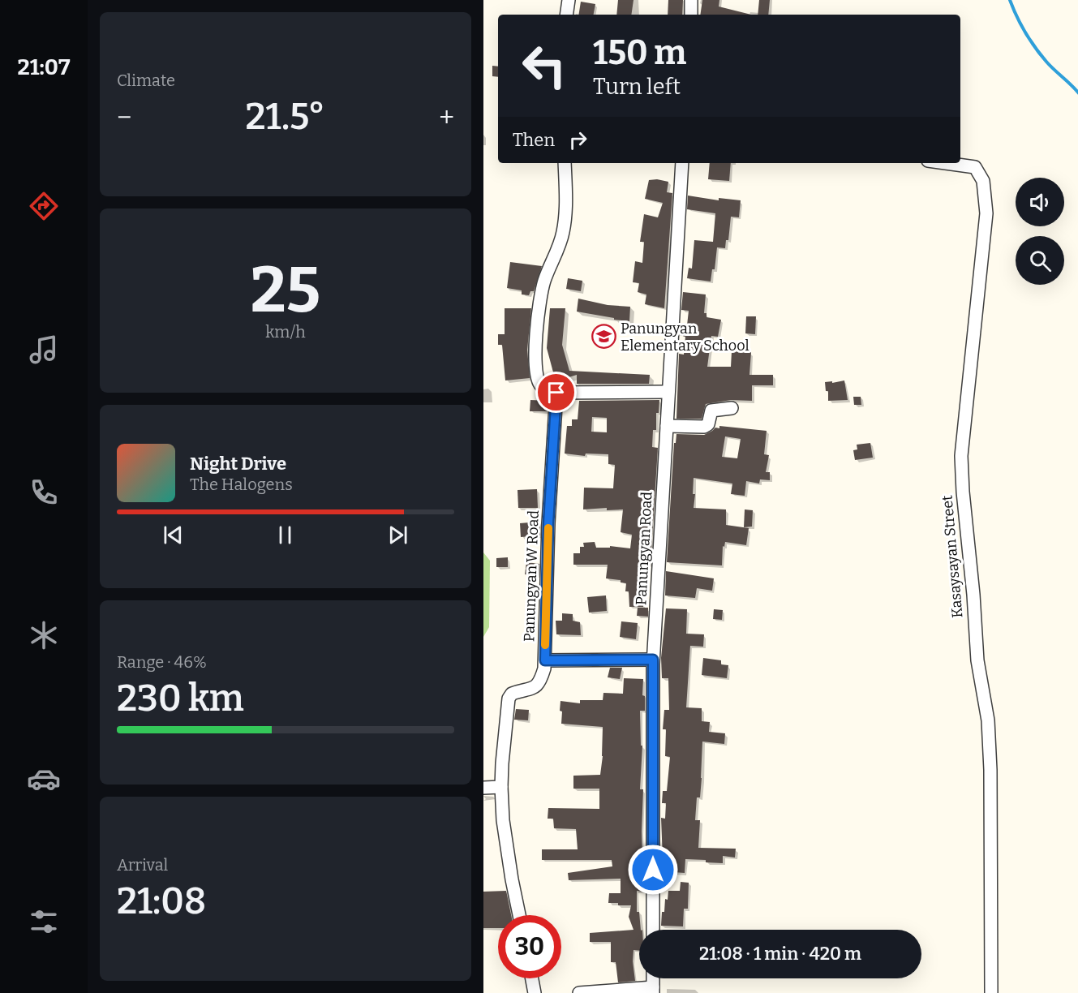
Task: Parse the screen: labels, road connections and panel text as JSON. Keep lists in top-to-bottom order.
{
  "streets": {
    "street": ["Panungyan Road", "Kasaysayan Street", "Panungyan W Road"]
  },
  "places": {
    "school or university": ["Panungyan Elementary School"]
  },
  "page": {
    "tabs": "21:07",
    "tile": [
      "Climate",
      ["25", "km/h"],
      ["Range · 46%", "230 km"],
      ["Arrival", "21:08"]
    ],
    "turn": ["150 m", "Turn left"],
    "heat": ["−", "21.5°", "+"],
    "then": "Then",
    "song": ["Night Drive", "The Halogens"],
    "limit": "30",
    "trip": "21:08 · 1 min · 420 m"
  }
}
